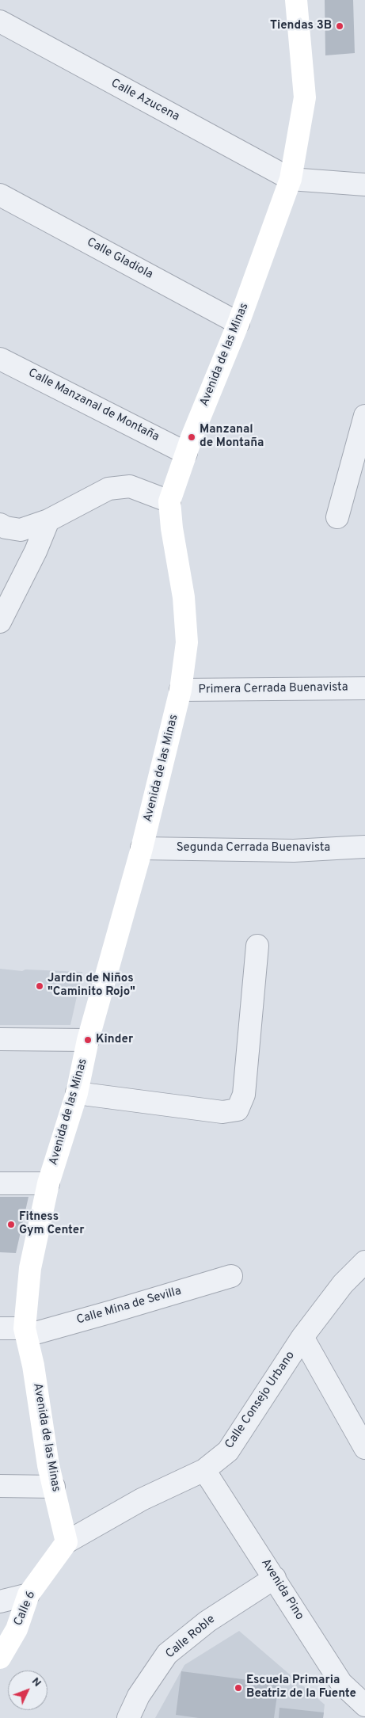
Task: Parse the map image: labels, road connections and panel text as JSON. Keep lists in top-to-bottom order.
{
  "streets": {
    "street": [
      "Calle Azucena",
      "Calle Gladiola",
      "Avenida de las Minas",
      "Calle Manzanal de Montaña",
      "Primera Cerrada Buenavista",
      "Segunda Cerrada Buenavista",
      "Calle Mina de Sevilla",
      "Calle Consejo Urbano",
      "Avenida Pino",
      "Calle 6",
      "Calle Roble"
    ]
  },
  "crossings": [
    ["Calle Azucena", "Avenida de las Minas"],
    ["Calle Gladiola", "Avenida de las Minas"],
    ["Avenida de las Minas", "Calle Manzanal de Montaña"],
    ["Avenida de las Minas", "Primera Cerrada Buenavista"],
    ["Avenida de las Minas", "Segunda Cerrada Buenavista"],
    ["Avenida de las Minas", "Calle Mina de Sevilla"],
    ["Avenida de las Minas", "Calle Consejo Urbano"],
    ["Avenida de las Minas", "Calle 6"],
    ["Calle Consejo Urbano", "Avenida Pino"],
    ["Calle Consejo Urbano", "Calle 6"],
    ["Avenida Pino", "Calle Roble"]
  ],
  "places": [
    "Tiendas 3B",
    "Manzanal de Montaña",
    "Jardin de Niños \"Caminito Rojo\"",
    "Kinder",
    "Fitness Gym Center",
    "Escuela Primaria Beatriz de la Fuente"
  ],
  "north": "top right"
}
